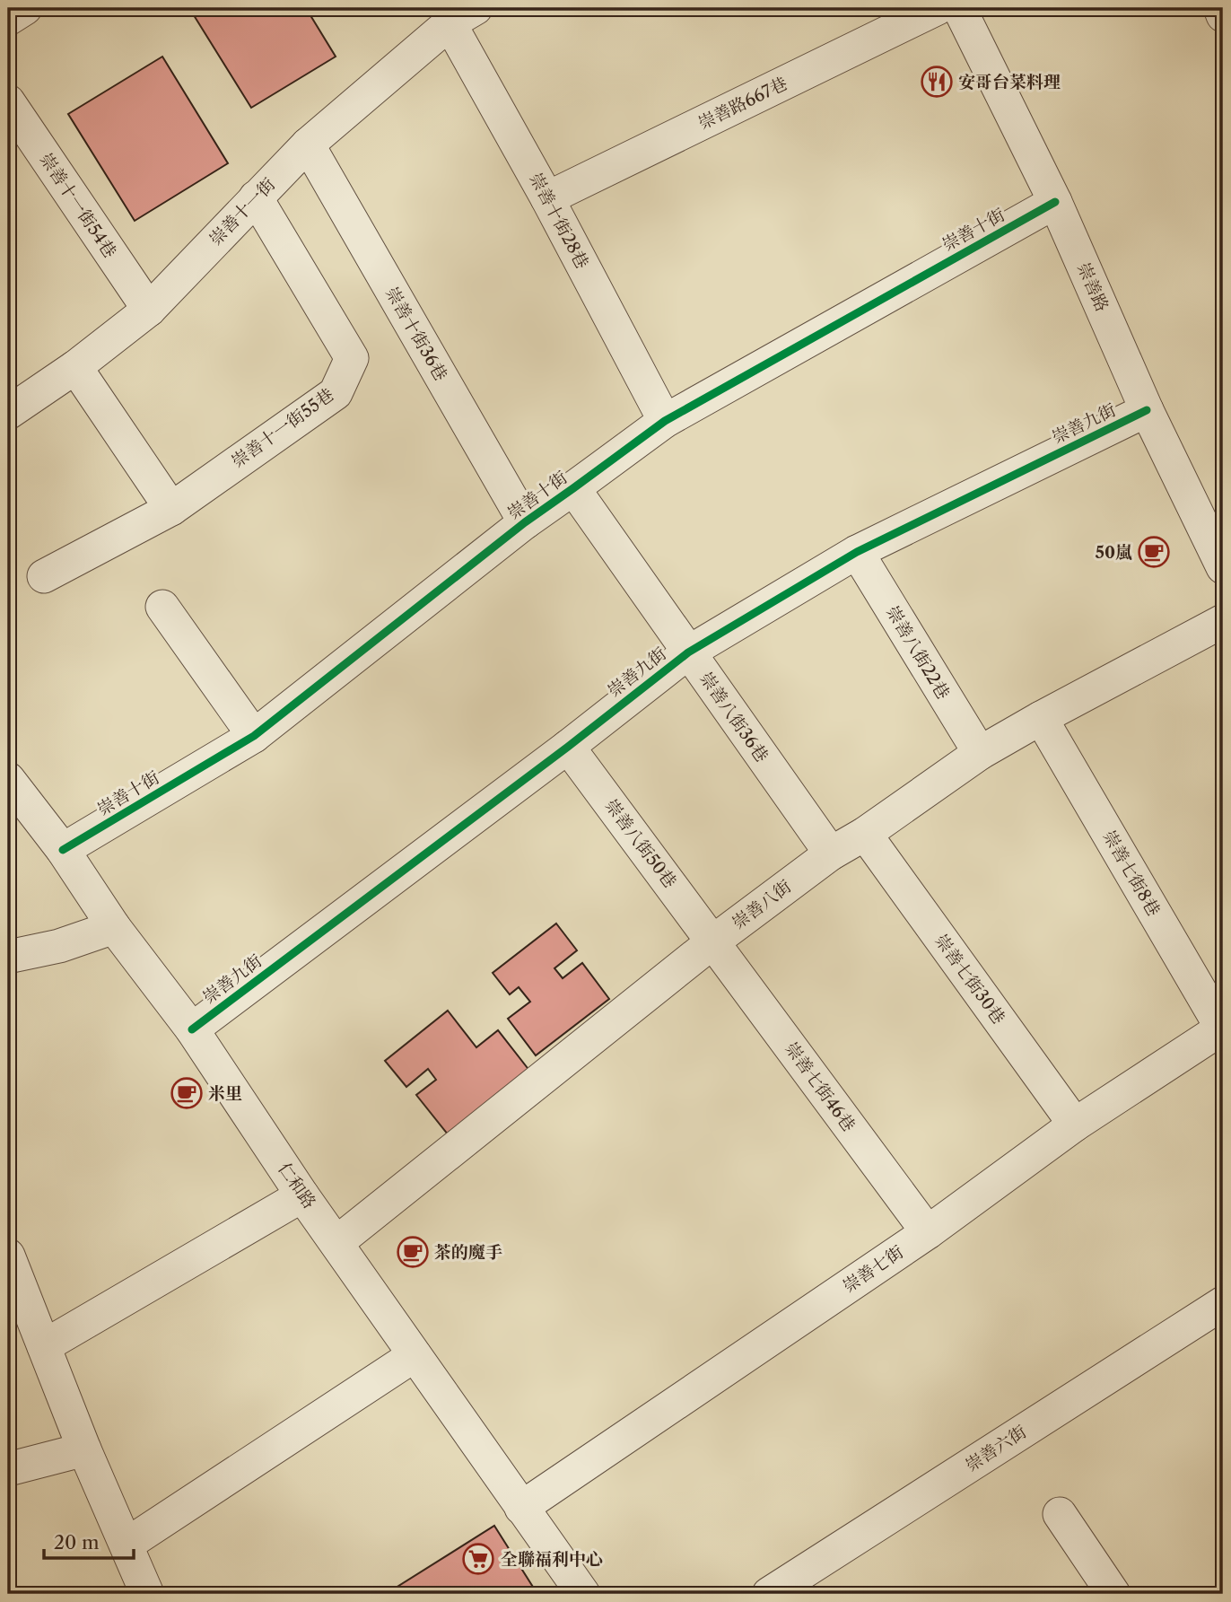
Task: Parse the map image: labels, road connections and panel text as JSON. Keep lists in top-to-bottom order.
{
  "streets": {
    "street": [
      "崇善路667巷",
      "崇善十一街54巷",
      "崇善十一街",
      "崇善十街28巷",
      "崇善十街",
      "崇善路",
      "崇善十街36巷",
      "崇善九街",
      "崇善十一街55巷",
      "崇善八街22巷",
      "崇善八街36巷",
      "崇善八街50巷",
      "崇善七街8巷",
      "崇善八街",
      "崇善七街30巷",
      "崇善七街46巷",
      "仁和路",
      "崇善七街",
      "崇善六街"
    ]
  },
  "crossings": [
    ["崇善路667巷", "崇善十街28巷"],
    ["崇善十一街54巷", "崇善十一街"],
    ["崇善十一街", "崇善十街28巷"],
    ["崇善十一街", "崇善十街36巷"],
    ["崇善十一街", "崇善十一街55巷"],
    ["崇善十街28巷", "崇善十街"],
    ["崇善十街", "崇善路"],
    ["崇善十街", "崇善十街36巷"],
    ["崇善十街", "崇善八街36巷"],
    ["崇善十街", "仁和路"],
    ["崇善路", "崇善九街"],
    ["崇善九街", "崇善八街22巷"],
    ["崇善九街", "崇善八街36巷"],
    ["崇善九街", "崇善八街50巷"],
    ["崇善九街", "仁和路"],
    ["崇善八街22巷", "崇善八街"],
    ["崇善八街36巷", "崇善八街"],
    ["崇善八街50巷", "崇善八街"],
    ["崇善八街50巷", "崇善七街46巷"],
    ["崇善七街8巷", "崇善八街"],
    ["崇善七街8巷", "崇善七街"],
    ["崇善八街", "崇善七街30巷"],
    ["崇善八街", "崇善七街46巷"],
    ["崇善八街", "仁和路"],
    ["崇善七街30巷", "崇善七街"],
    ["崇善七街46巷", "崇善七街"],
    ["仁和路", "崇善七街"]
  ],
  "places": {
    "restaurant": ["安哥台菜料理"],
    "cafe": ["50嵐", "米里", "茶的魔手"],
    "supermarket": ["全聯福利中心"]
  },
  "scale_bar": "20 m"
}
